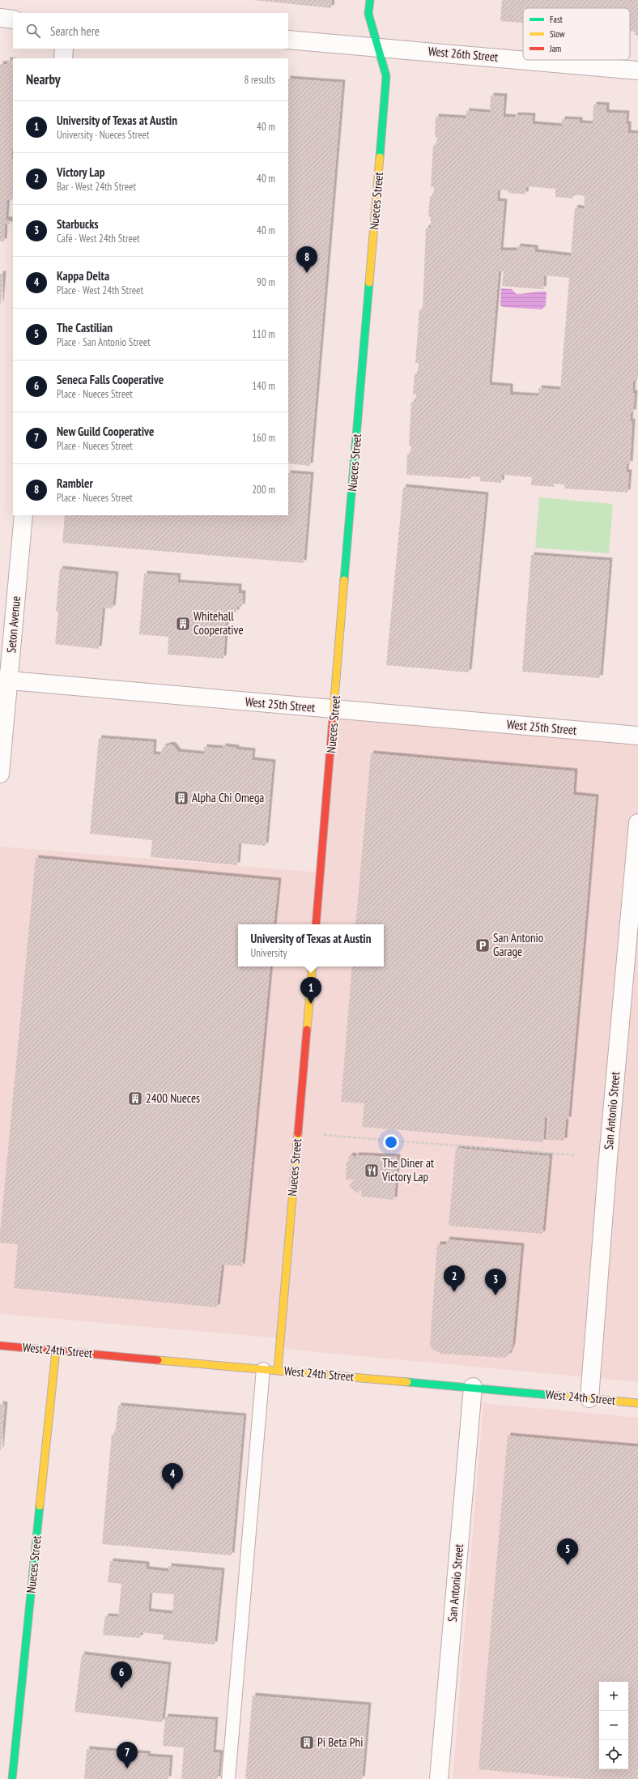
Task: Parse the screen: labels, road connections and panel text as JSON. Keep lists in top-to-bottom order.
{
  "streets": {
    "street": [
      "West 26th Street",
      "Nueces Street",
      "Seton Avenue",
      "West 25th Street",
      "San Antonio Street",
      "West 24th Street"
    ]
  },
  "crossings": [
    ["West 26th Street", "Nueces Street"],
    ["Nueces Street", "West 25th Street"],
    ["Nueces Street", "West 24th Street"],
    ["Seton Avenue", "West 25th Street"],
    ["San Antonio Street", "West 24th Street"]
  ],
  "places": {
    "building": [
      "Whitehall Cooperative",
      "Alpha Chi Omega",
      "2400 Nueces",
      "Pi Beta Phi"
    ],
    "parking": ["San Antonio Garage"],
    "restaurant": ["The Diner at Victory Lap"]
  },
  "legend": ["Fast", "Slow", "Jam"],
  "page": {
    "search": "Search here",
    "heading": ["Nearby", "8 results"],
    "list": [
      {
        "mark": "1",
        "name": "University of Texas at Austin",
        "note": "University · Nueces Street",
        "value": "40 m"
      },
      {
        "mark": "2",
        "name": "Victory Lap",
        "note": "Bar · West 24th Street",
        "value": "40 m"
      },
      {
        "mark": "3",
        "name": "Starbucks",
        "note": "Café · West 24th Street",
        "value": "40 m"
      },
      {
        "mark": "4",
        "name": "Kappa Delta",
        "note": "Place · West 24th Street",
        "value": "90 m"
      },
      {
        "mark": "5",
        "name": "The Castilian",
        "note": "Place · San Antonio Street",
        "value": "110 m"
      },
      {
        "mark": "6",
        "name": "Seneca Falls Cooperative",
        "note": "Place · Nueces Street",
        "value": "140 m"
      },
      {
        "mark": "7",
        "name": "New Guild Cooperative",
        "note": "Place · Nueces Street",
        "value": "160 m"
      },
      {
        "mark": "8",
        "name": "Rambler",
        "note": "Place · Nueces Street",
        "value": "200 m"
      }
    ],
    "pins": [
      "8",
      "1",
      "2",
      "3",
      "4",
      "5",
      "6",
      "7"
    ],
    "popup": ["University of Texas at Austin", "University"],
    "map_buttons": ["+", "−"]
  }
}
